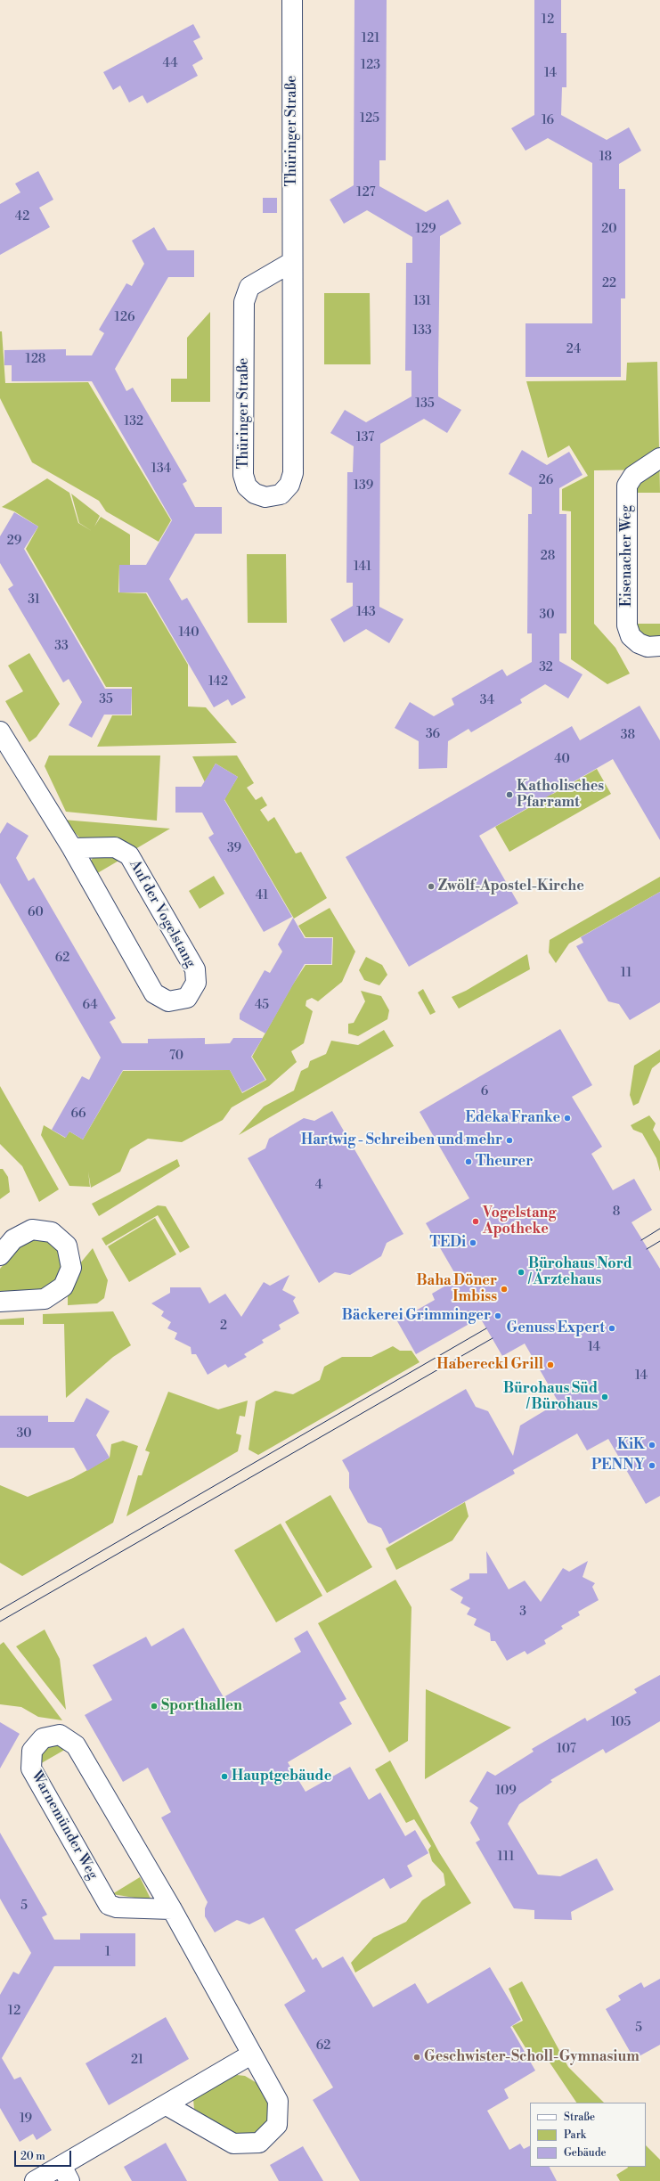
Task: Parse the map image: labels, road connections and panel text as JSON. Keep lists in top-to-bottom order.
{
  "streets": {
    "street": [
      "Thüringer Straße",
      "Eisenacher Weg",
      "Auf der Vogelstang",
      "Warnemünder Weg"
    ]
  },
  "places": [
    "Katholisches Pfarramt",
    "Zwölf-Apostel-Kirche",
    "Edeka Franke",
    "Hartwig - Schreiben und mehr",
    "Theurer",
    "Vogelstang Apotheke",
    "TEDi",
    "Bürohaus Nord / Ärztehaus",
    "Baha Döner Imbiss",
    "Bäckerei Grimminger",
    "Genuss Expert",
    "Habereckl Grill",
    "Bürohaus Süd / Bürohaus",
    "KiK",
    "PENNY",
    "Sporthallen",
    "Hauptgebäude",
    "Geschwister-Scholl-Gymnasium"
  ],
  "house_numbers": [
    "12",
    "121",
    "44",
    "123",
    "14",
    "125",
    "16",
    "18",
    "127",
    "42",
    "129",
    "20",
    "22",
    "131",
    "126",
    "133",
    "24",
    "128",
    "135",
    "132",
    "137",
    "134",
    "26",
    "139",
    "29",
    "28",
    "141",
    "31",
    "143",
    "30",
    "140",
    "33",
    "32",
    "142",
    "35",
    "34",
    "36",
    "38",
    "40",
    "39",
    "41",
    "60",
    "62",
    "11",
    "64",
    "45",
    "70",
    "6",
    "66",
    "4",
    "8",
    "2",
    "14",
    "14",
    "30",
    "3",
    "105",
    "107",
    "109",
    "111",
    "5",
    "1",
    "12",
    "5",
    "62",
    "21",
    "19"
  ],
  "legend": ["Straße", "Park", "Gebäude"],
  "scale_bar": "20 m"
}
